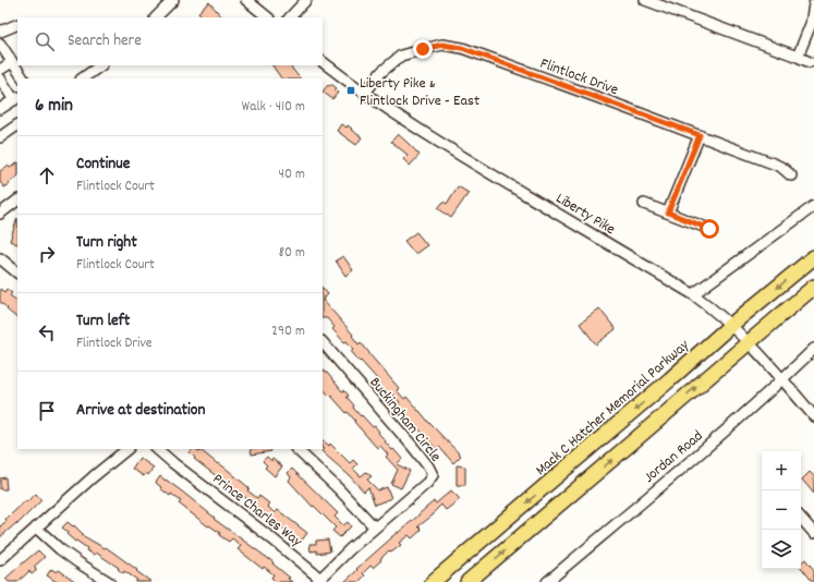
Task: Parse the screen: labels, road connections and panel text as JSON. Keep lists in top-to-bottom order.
{
  "streets": {
    "highway": ["Mack C Hatcher Memorial Parkway"],
    "street": [
      "Flintlock Drive",
      "Liberty Pike",
      "Buckingham Circle",
      "Jordan Road",
      "Prince Charles Way"
    ]
  },
  "crossings": [
    ["Flintlock Drive", "Liberty Pike"],
    ["Liberty Pike", "Mack C Hatcher Memorial Parkway"],
    ["Liberty Pike", "Jordan Road"],
    ["Buckingham Circle", "Prince Charles Way"]
  ],
  "places": {
    "transit": ["Liberty Pike & Flintlock Drive - East"]
  },
  "page": {
    "search": "Search here",
    "heading": ["6 min", "Walk · 410 m"],
    "list": [
      ["Continue", "Flintlock Court", "40 m"],
      ["Turn right", "Flintlock Court", "80 m"],
      ["Turn left", "Flintlock Drive", "290 m"],
      "Arrive at destination"
    ],
    "map_buttons": ["+", "−"]
  }
}
